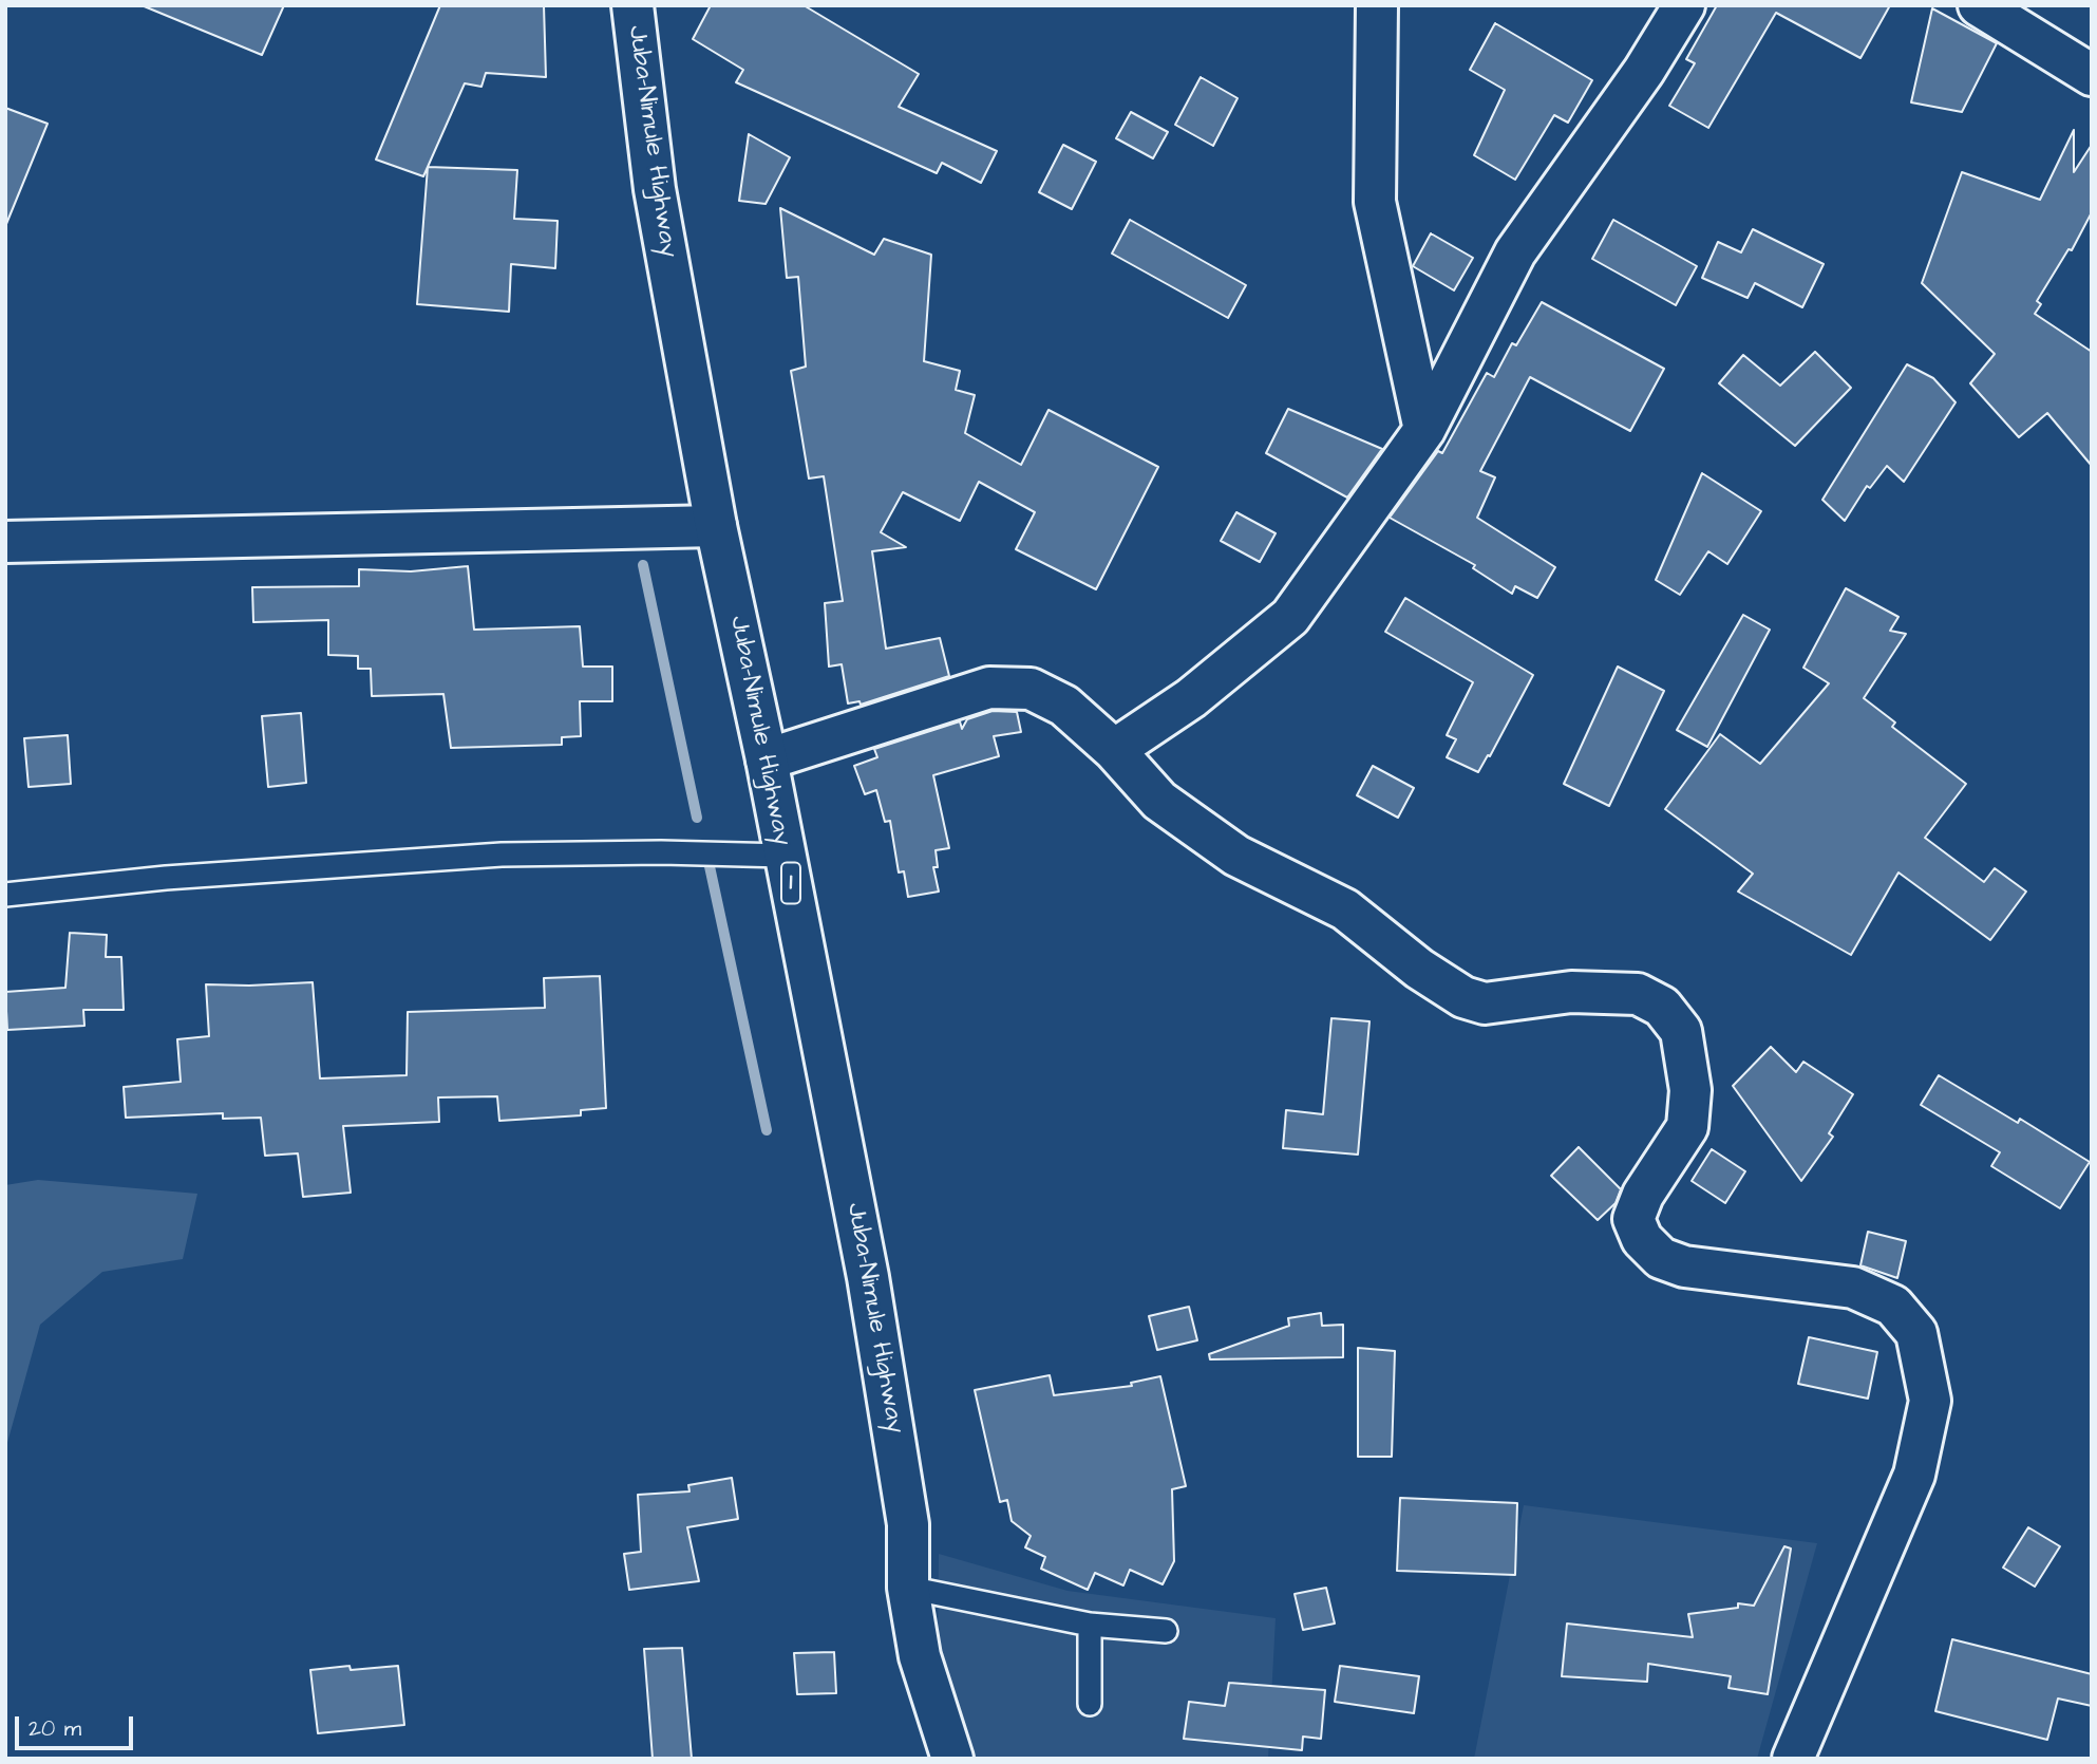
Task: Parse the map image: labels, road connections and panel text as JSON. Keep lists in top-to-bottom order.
{
  "streets": {
    "street": ["Juba–Nimule Highway", "1"]
  },
  "scale_bar": "20 m"
}
